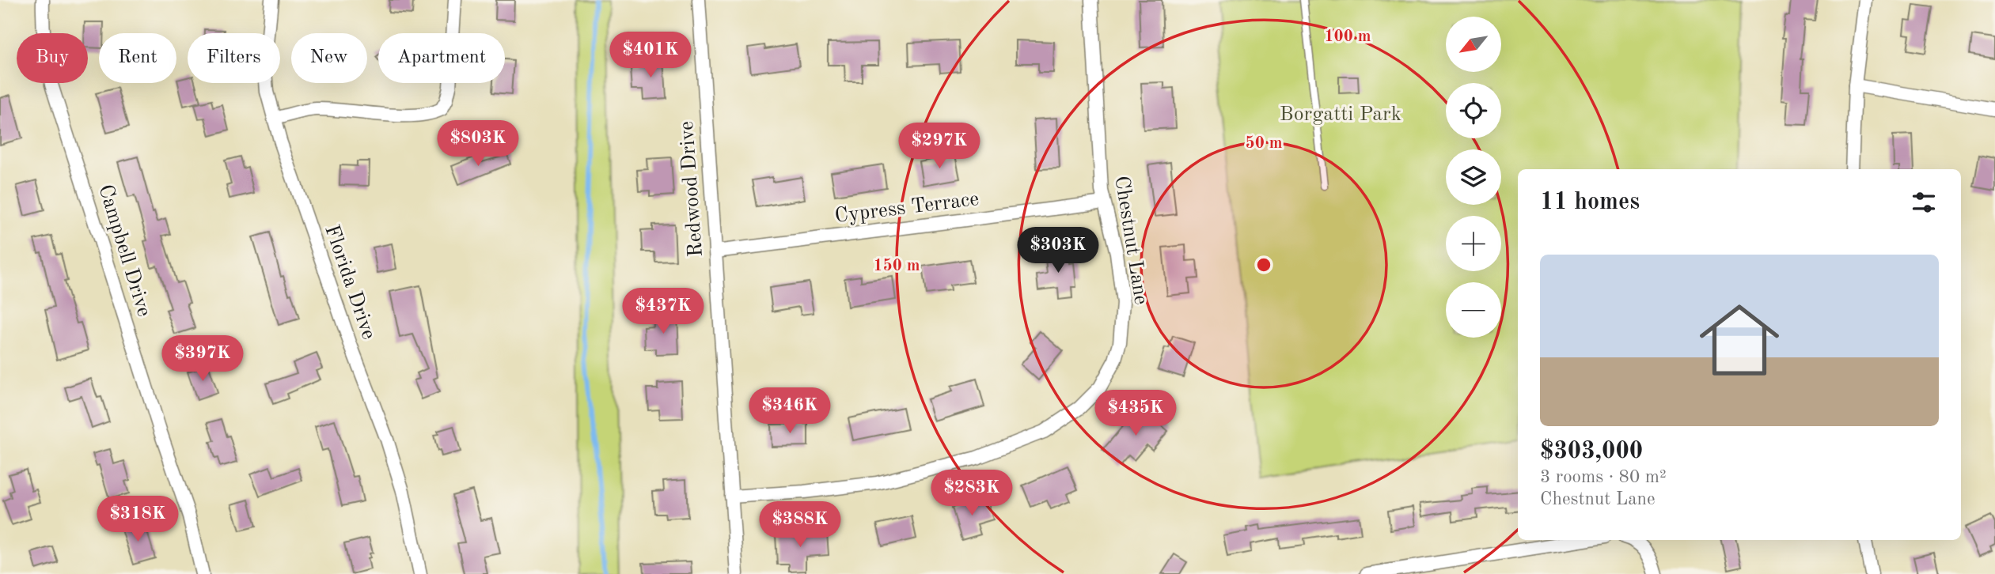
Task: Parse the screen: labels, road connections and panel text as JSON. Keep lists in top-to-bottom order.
{
  "streets": {
    "street": [
      "Redwood Drive",
      "Cypress Terrace",
      "Chestnut Lane",
      "Campbell Drive",
      "Florida Drive"
    ]
  },
  "crossings": [
    ["Redwood Drive", "Cypress Terrace"],
    ["Redwood Drive", "Chestnut Lane"],
    ["Cypress Terrace", "Chestnut Lane"]
  ],
  "parks": ["Borgatti Park"],
  "north": "bottom left",
  "page": {
    "map_buttons": ["+", "−"],
    "price": [
      "$401K",
      "$803K",
      "$297K",
      "$303K",
      "$437K",
      "$397K",
      "$346K",
      "$435K",
      "$283K",
      "$318K",
      "$388K"
    ],
    "chip": [
      "Buy",
      "Rent",
      "Filters",
      "New",
      "Apartment"
    ],
    "heading": "11 homes",
    "list": [
      {
        "name": "$303,000",
        "note": "3 rooms · 80 m² · Chestnut Lane"
      }
    ]
  },
  "rings": ["100 m", "50 m", "150 m"]
}
